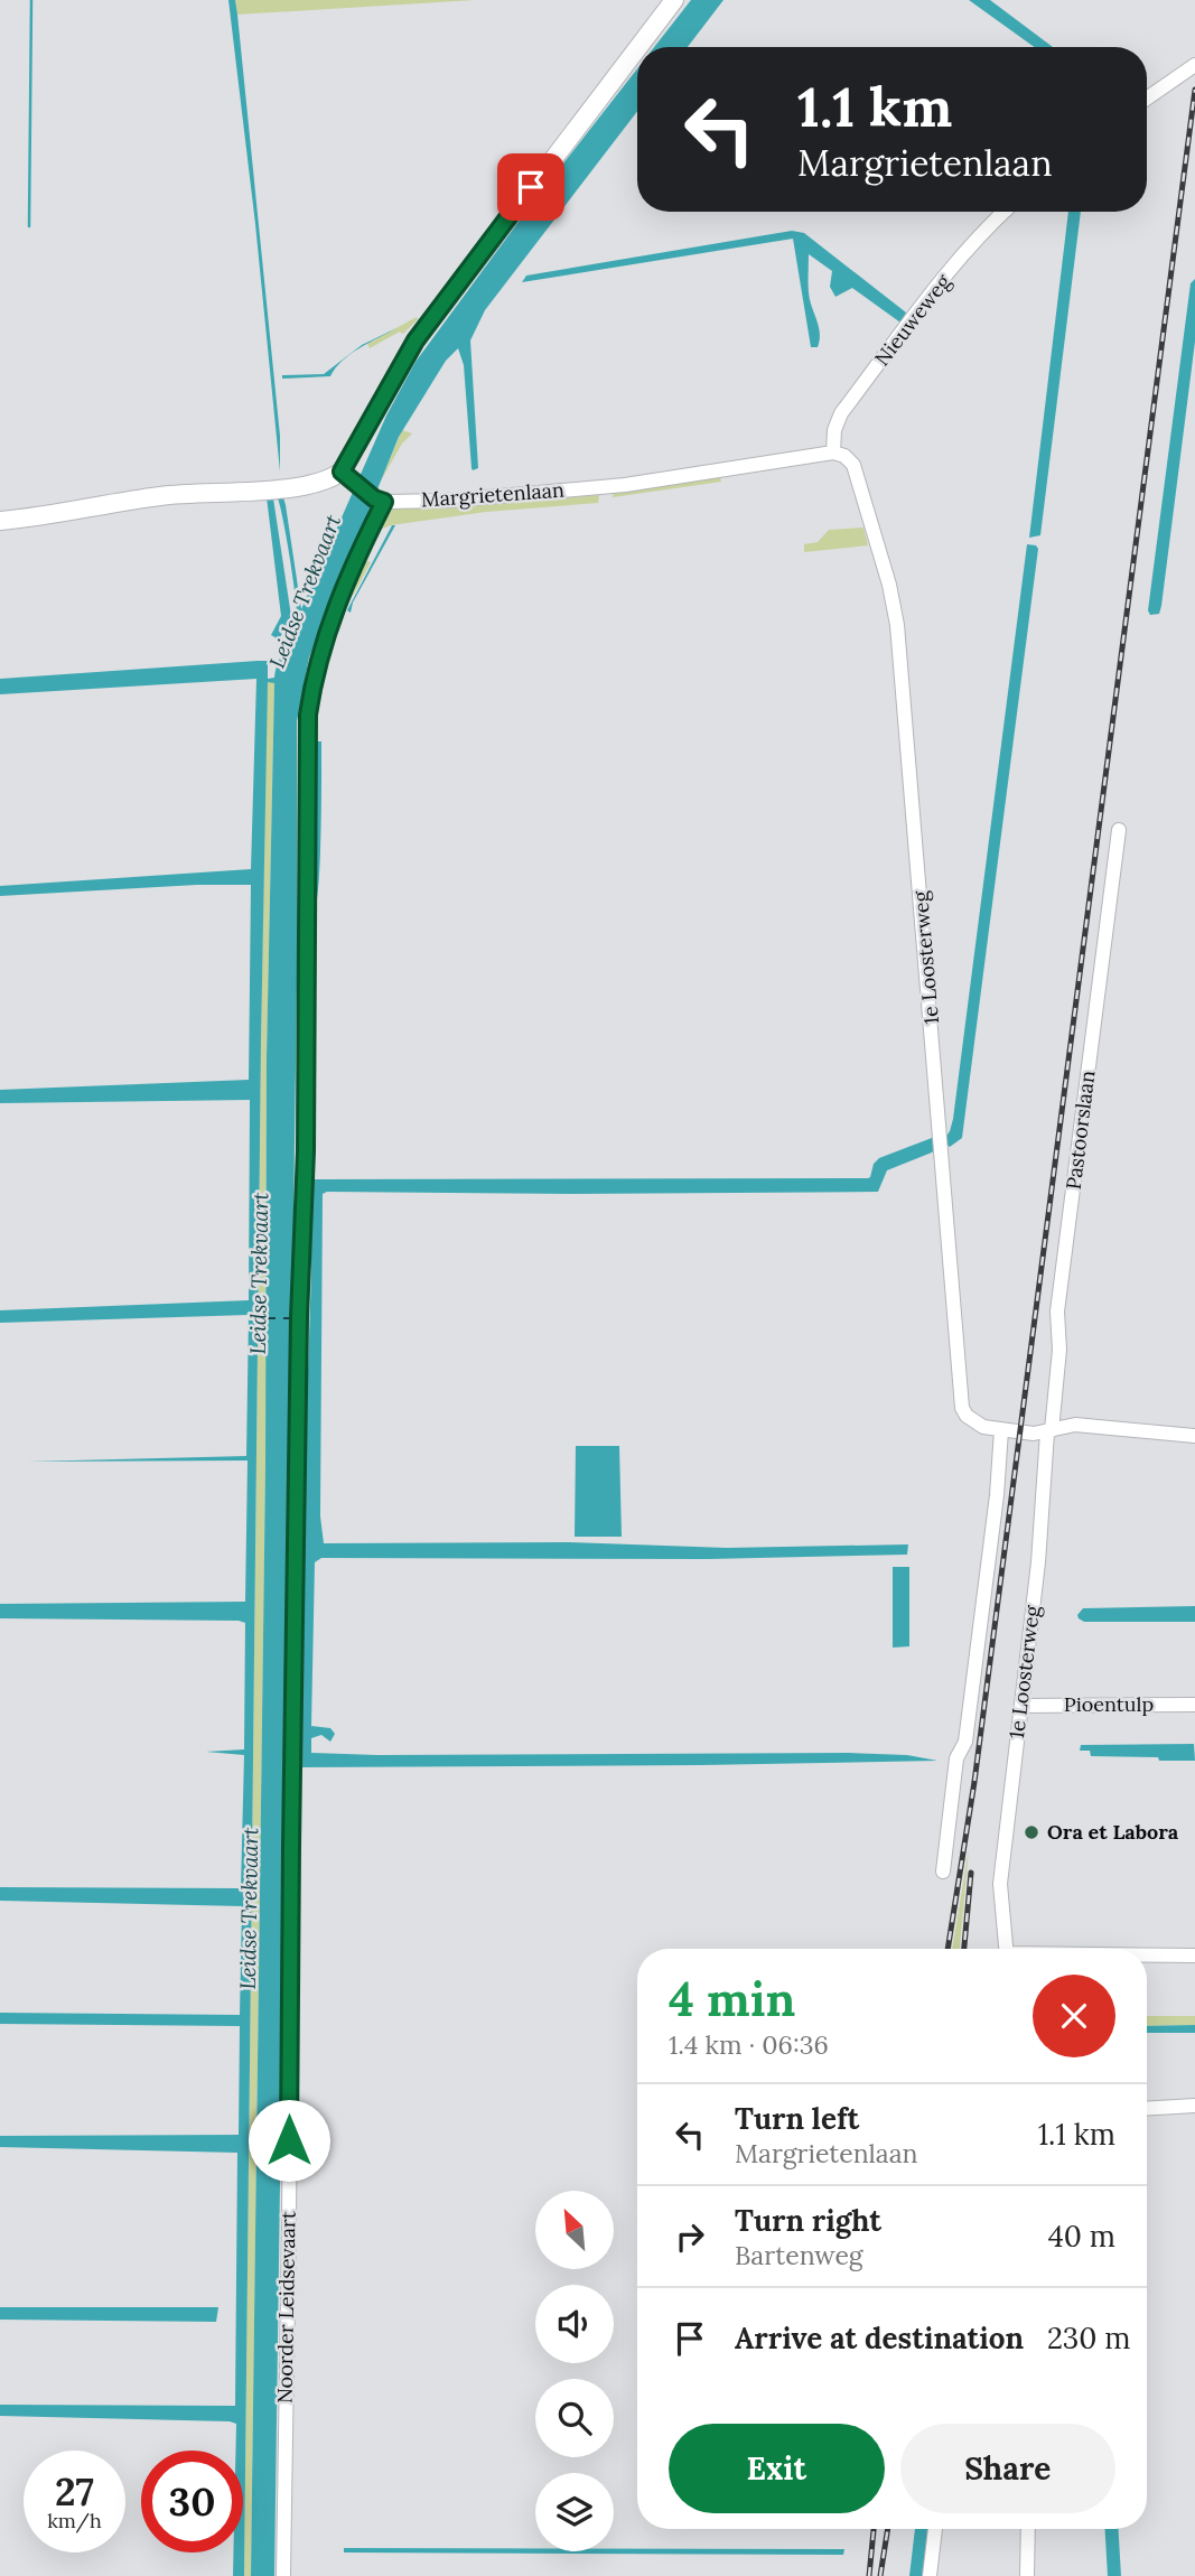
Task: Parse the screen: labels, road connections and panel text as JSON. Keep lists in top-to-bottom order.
{
  "streets": {
    "street": [
      "Nieuweweg",
      "Margrietenlaan",
      "1e Loosterweg",
      "Pastoorslaan",
      "Pioentulp",
      "Noorder Leidsevaart"
    ]
  },
  "crossings": [
    ["Nieuweweg", "Margrietenlaan"],
    ["Nieuweweg", "1e Loosterweg"],
    ["Margrietenlaan", "1e Loosterweg"],
    ["Margrietenlaan", "Noorder Leidsevaart"],
    ["1e Loosterweg", "Pastoorslaan"],
    ["1e Loosterweg", "Pioentulp"]
  ],
  "water": ["Leidse Trekvaart"],
  "places": ["Ora et Labora"],
  "north": "top left",
  "page": {
    "turn": ["1.1 km", "Margrietenlaan"],
    "heading": ["4 min", "1.4 km · 06:36"],
    "list": [
      {
        "name": "Turn left",
        "note": "Margrietenlaan",
        "value": "1.1 km"
      },
      {
        "name": "Turn right",
        "note": "Bartenweg",
        "value": "40 m"
      },
      {
        "name": "Arrive at destination",
        "value": "230 m"
      }
    ],
    "buttons": ["Exit", "Share"],
    "speed": "27 km/h",
    "limit": "30"
  }
}
